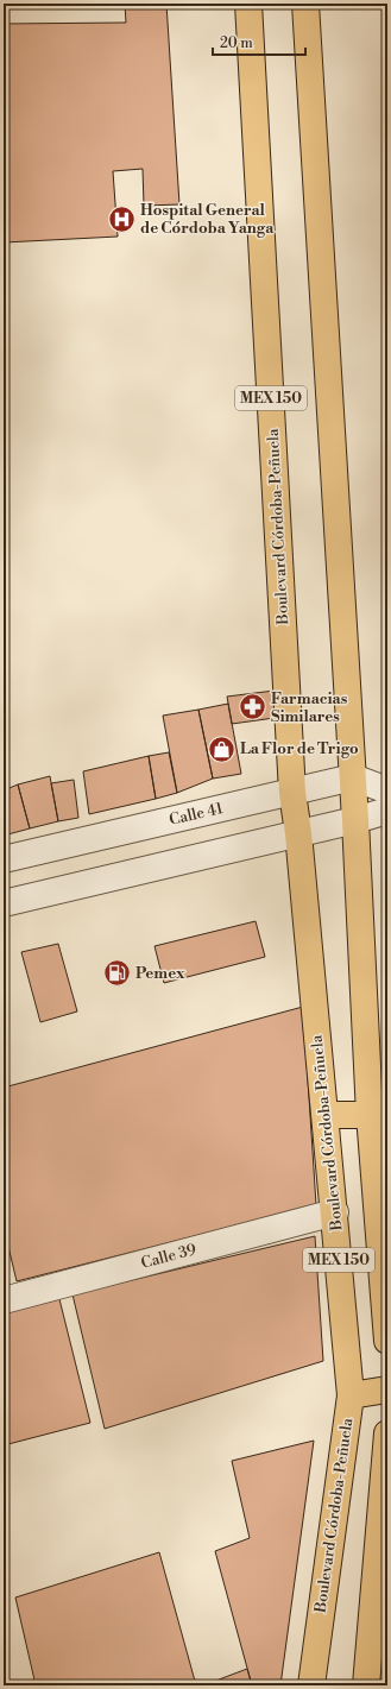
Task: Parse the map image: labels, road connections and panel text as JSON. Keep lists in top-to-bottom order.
{
  "streets": {
    "main road": ["MEX 150", "Boulevard Córdoba-Peñuela"],
    "street": ["Calle 41", "Calle 39"]
  },
  "crossings": [
    ["MEX 150", "Boulevard Córdoba-Peñuela"],
    ["MEX 150", "Calle 41"],
    ["Boulevard Córdoba-Peñuela", "Calle 41"],
    ["Boulevard Córdoba-Peñuela", "Calle 39"]
  ],
  "places": {
    "hospital": ["Hospital General de Córdoba Yanga"],
    "pharmacy": ["Farmacias Similares"],
    "shop": ["La Flor de Trigo"],
    "fuel station": ["Pemex"]
  },
  "scale_bar": "20 m"
}
